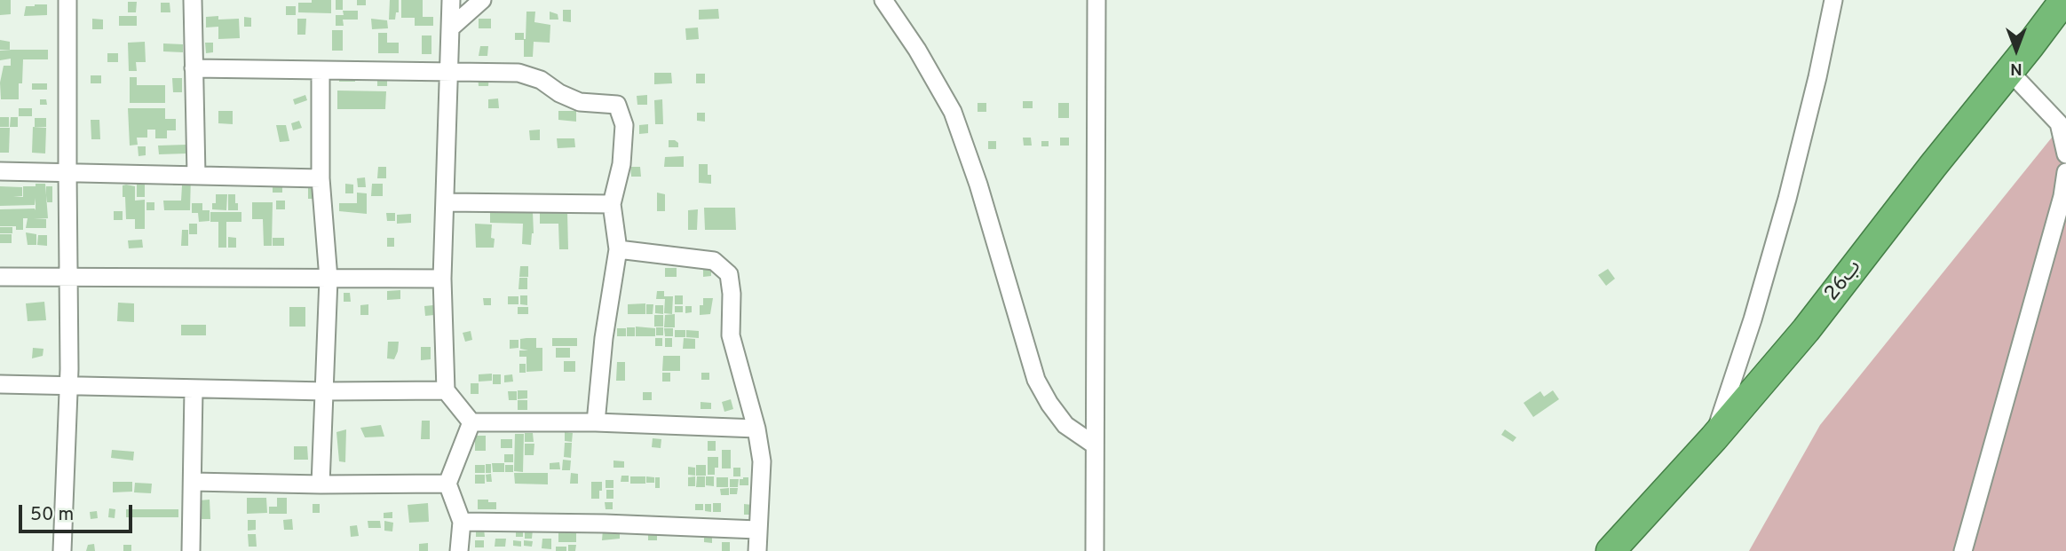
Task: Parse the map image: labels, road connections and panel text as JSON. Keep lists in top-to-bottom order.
{
  "streets": {
    "highway": ["26ب"]
  },
  "scale_bar": "50 m",
  "north": "bottom"
}
